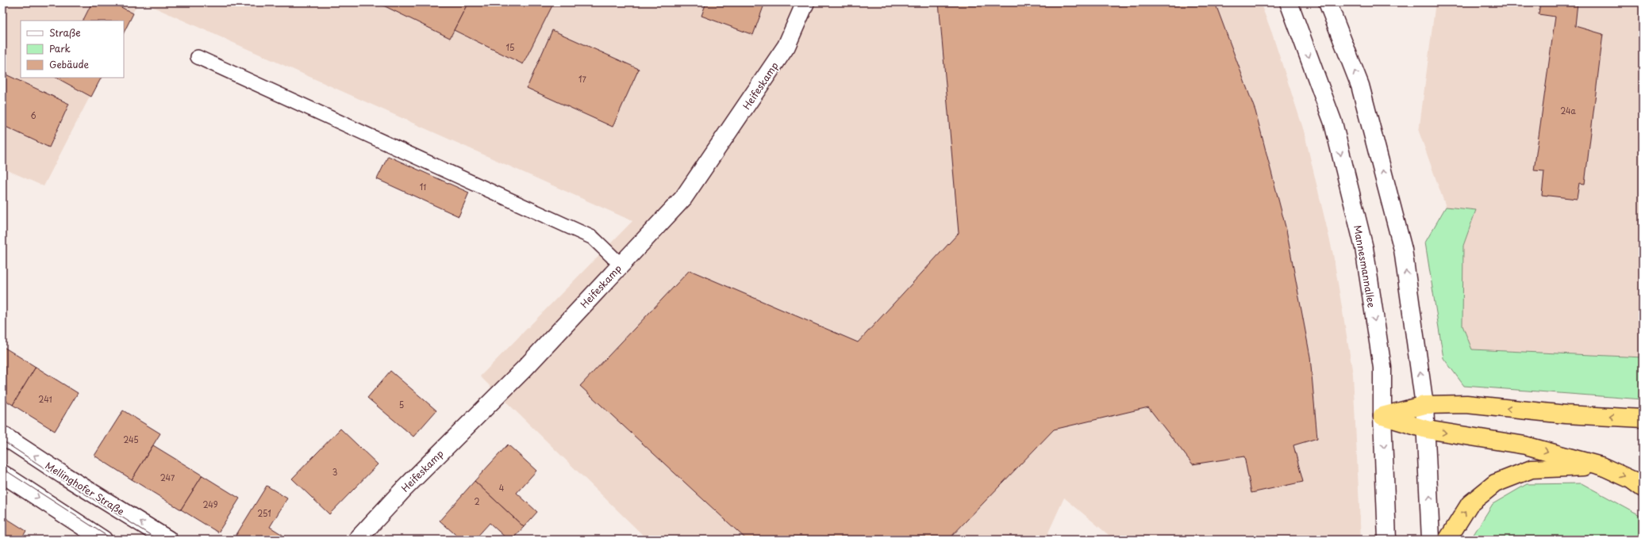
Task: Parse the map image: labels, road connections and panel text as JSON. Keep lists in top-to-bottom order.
{
  "streets": {
    "main road": ["Heifeskamp", "Mannesmannallee", "Mellinghofer Straße"]
  },
  "house_numbers": [
    "15",
    "17",
    "24a",
    "6",
    "11",
    "241",
    "5",
    "245",
    "3",
    "247",
    "4",
    "2",
    "249",
    "251"
  ],
  "legend": ["Straße", "Park", "Gebäude"]
}
